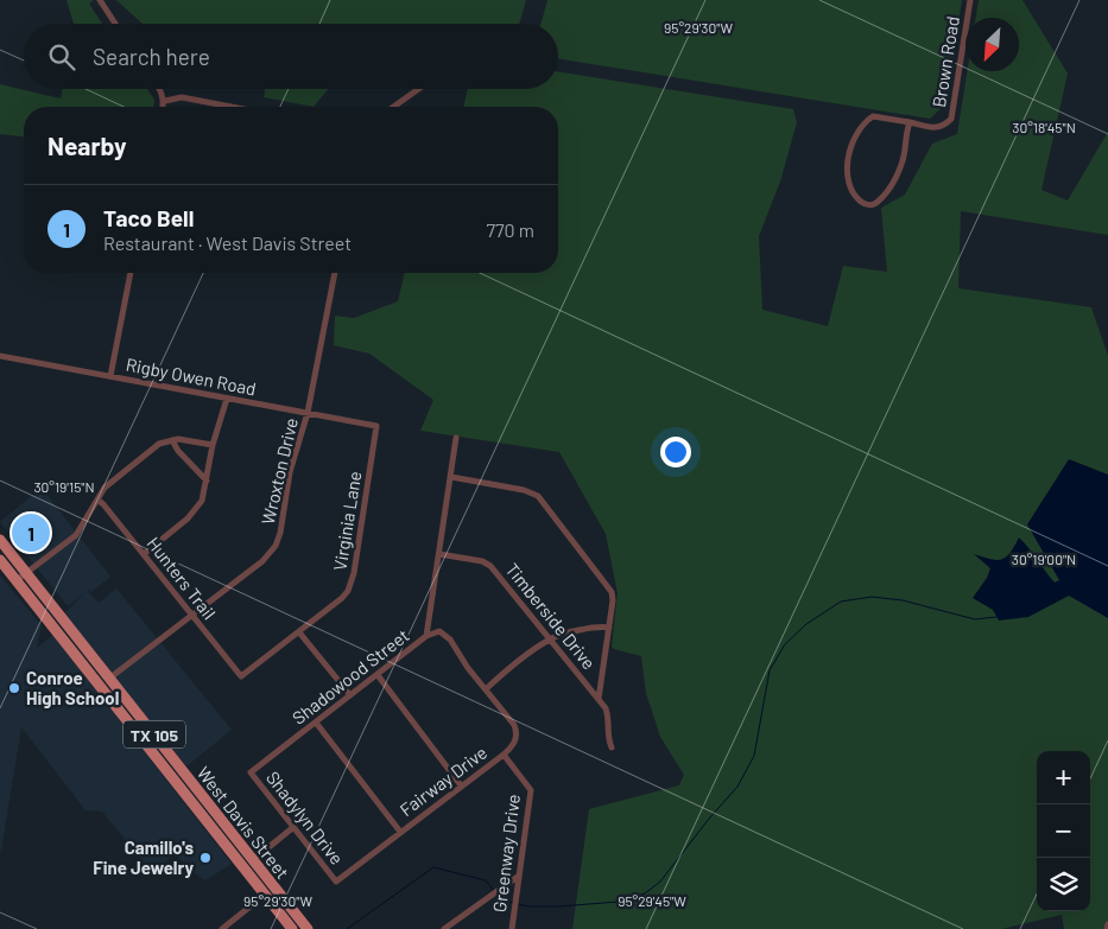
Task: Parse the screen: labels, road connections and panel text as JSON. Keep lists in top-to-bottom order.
{
  "streets": {
    "main road": ["TX 105", "West Davis Street"],
    "street": [
      "Brown Road",
      "Rigby Owen Road",
      "Wroxton Drive",
      "Virginia Lane",
      "Hunters Trail",
      "Timberside Drive",
      "Shadowood Street",
      "Fairway Drive",
      "Shadylyn Drive",
      "Greenway Drive"
    ]
  },
  "crossings": [
    ["Rigby Owen Road", "Wroxton Drive"],
    ["Rigby Owen Road", "Virginia Lane"],
    ["Wroxton Drive", "Hunters Trail"],
    ["Wroxton Drive", "West Davis Street"],
    ["Virginia Lane", "Hunters Trail"],
    ["Timberside Drive", "Shadowood Street"],
    ["Shadowood Street", "Shadylyn Drive"],
    ["Fairway Drive", "Shadylyn Drive"],
    ["Fairway Drive", "Greenway Drive"]
  ],
  "places": ["Conroe High School", "Camillo's Fine Jewelry"],
  "north": "bottom left",
  "page": {
    "search": "Search here",
    "heading": "Nearby",
    "list": [
      {
        "mark": "1",
        "name": "Taco Bell",
        "note": "Restaurant · West Davis Street",
        "value": "770 m"
      }
    ],
    "pins": "1",
    "map_buttons": ["+", "−"]
  },
  "coordinates": [
    "95°29'30\"W",
    "30°18'45\"N",
    "30°19'15\"N",
    "30°19'00\"N",
    "95°29'45\"W"
  ]
}
